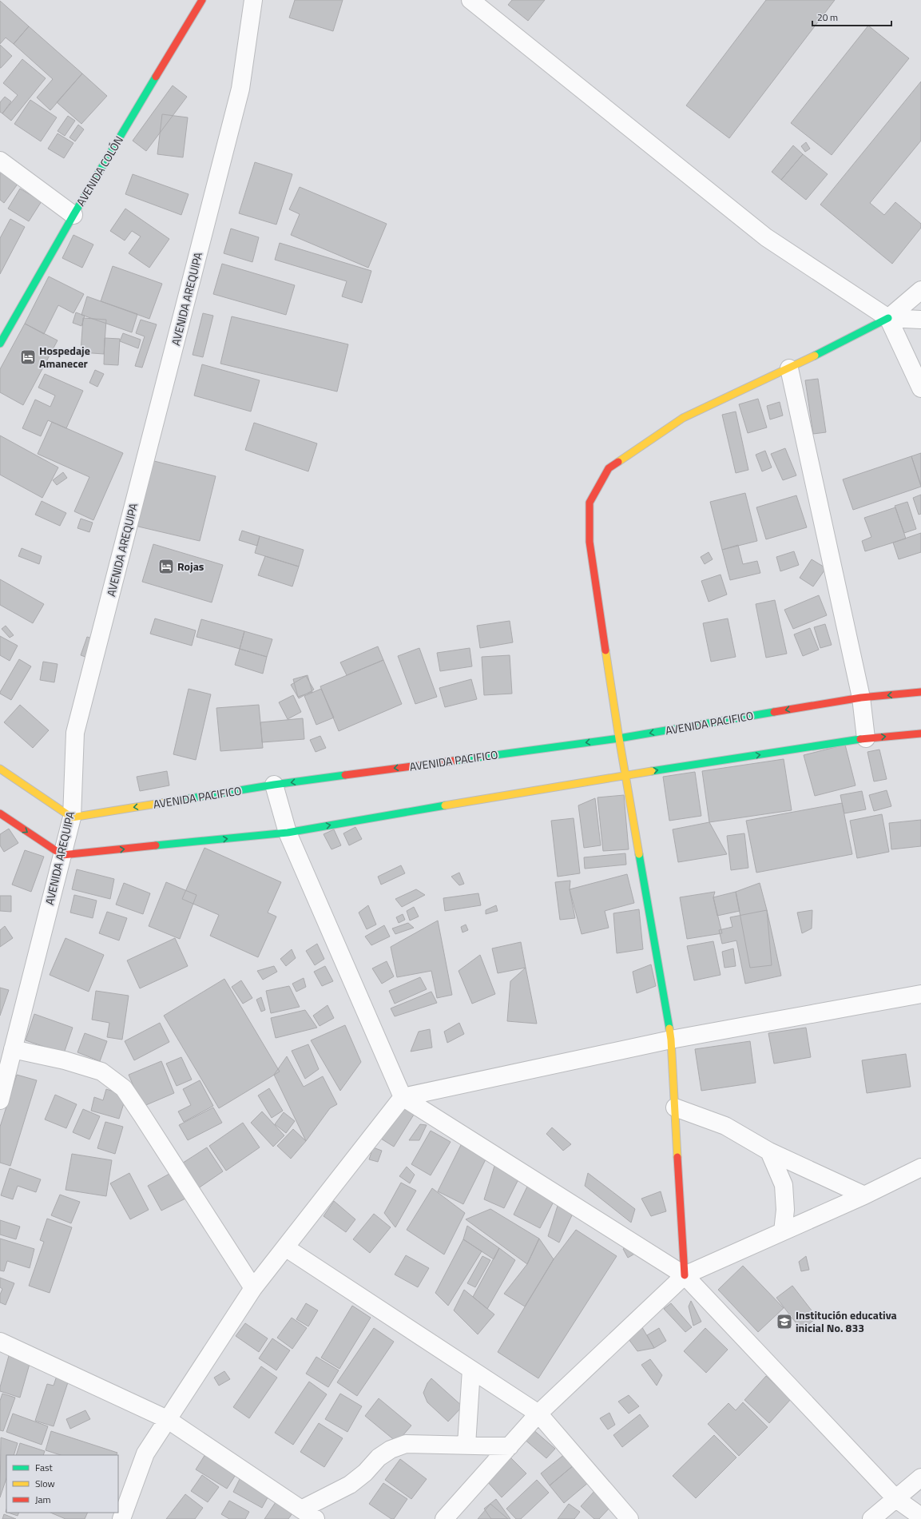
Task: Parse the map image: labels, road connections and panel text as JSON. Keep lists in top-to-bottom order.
{
  "streets": {
    "main road": ["AVENIDA COLÓN", "AVENIDA PACIFICO"],
    "street": ["AVENIDA AREQUIPA"]
  },
  "crossings": [
    ["AVENIDA AREQUIPA", "AVENIDA PACIFICO"]
  ],
  "places": {
    "hotel": ["Hospedaje Amanecer", "Rojas"],
    "school or university": ["Institución educativa inicial No. 833"]
  },
  "legend": ["Fast", "Slow", "Jam"],
  "scale_bar": "20 m"
}
